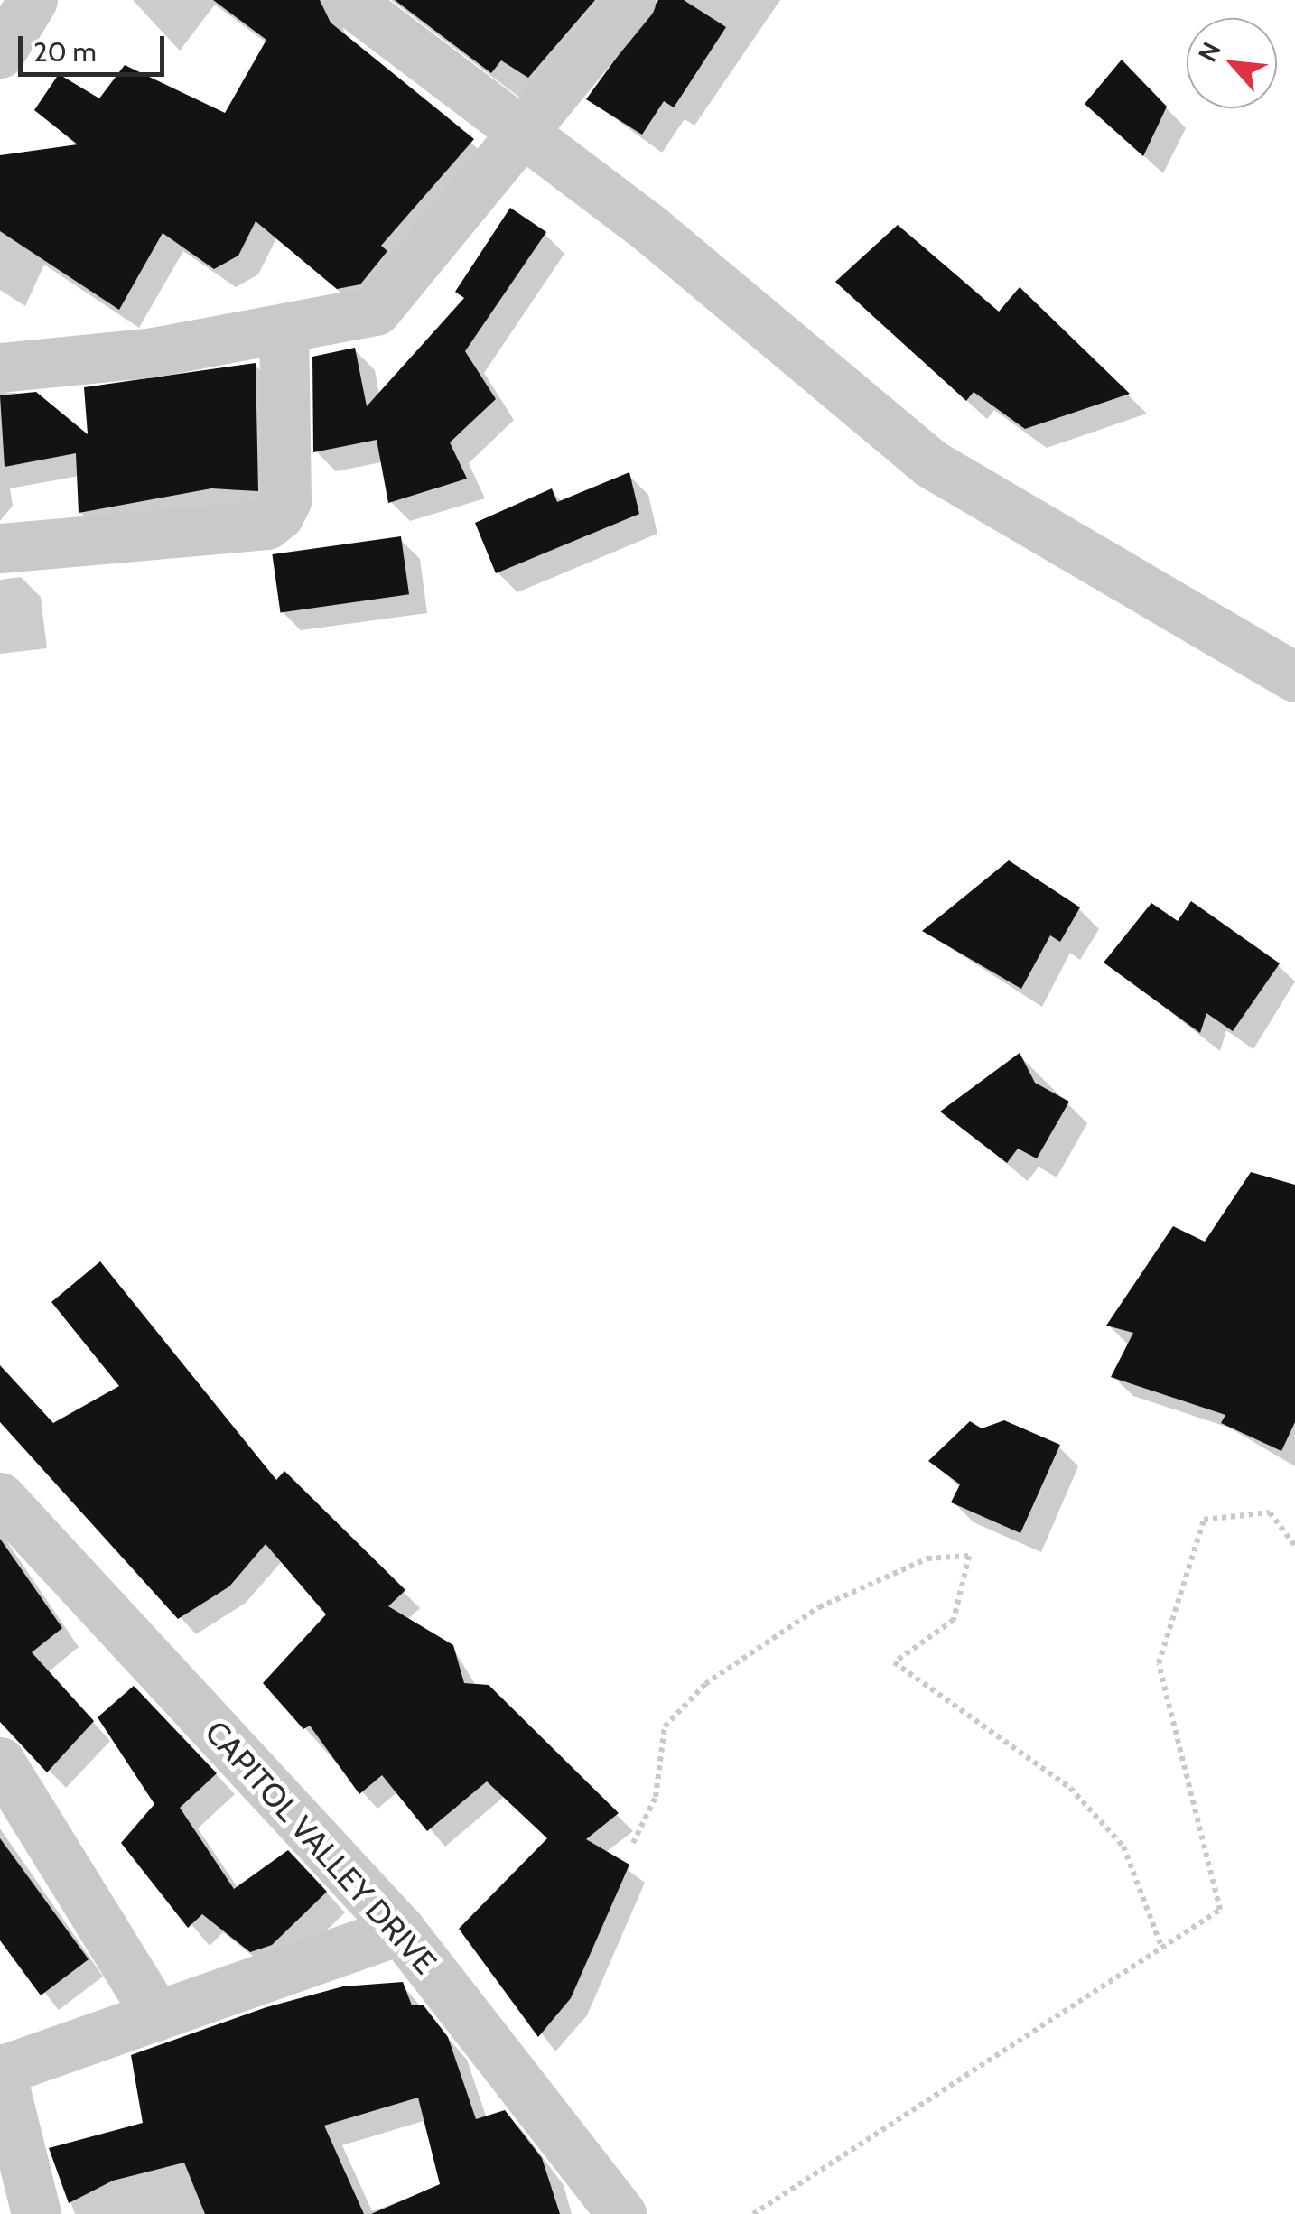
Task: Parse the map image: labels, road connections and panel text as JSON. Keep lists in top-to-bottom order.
{
  "streets": {
    "street": ["CAPITOL VALLEY DRIVE"]
  },
  "scale_bar": "20 m",
  "north": "top left"
}
